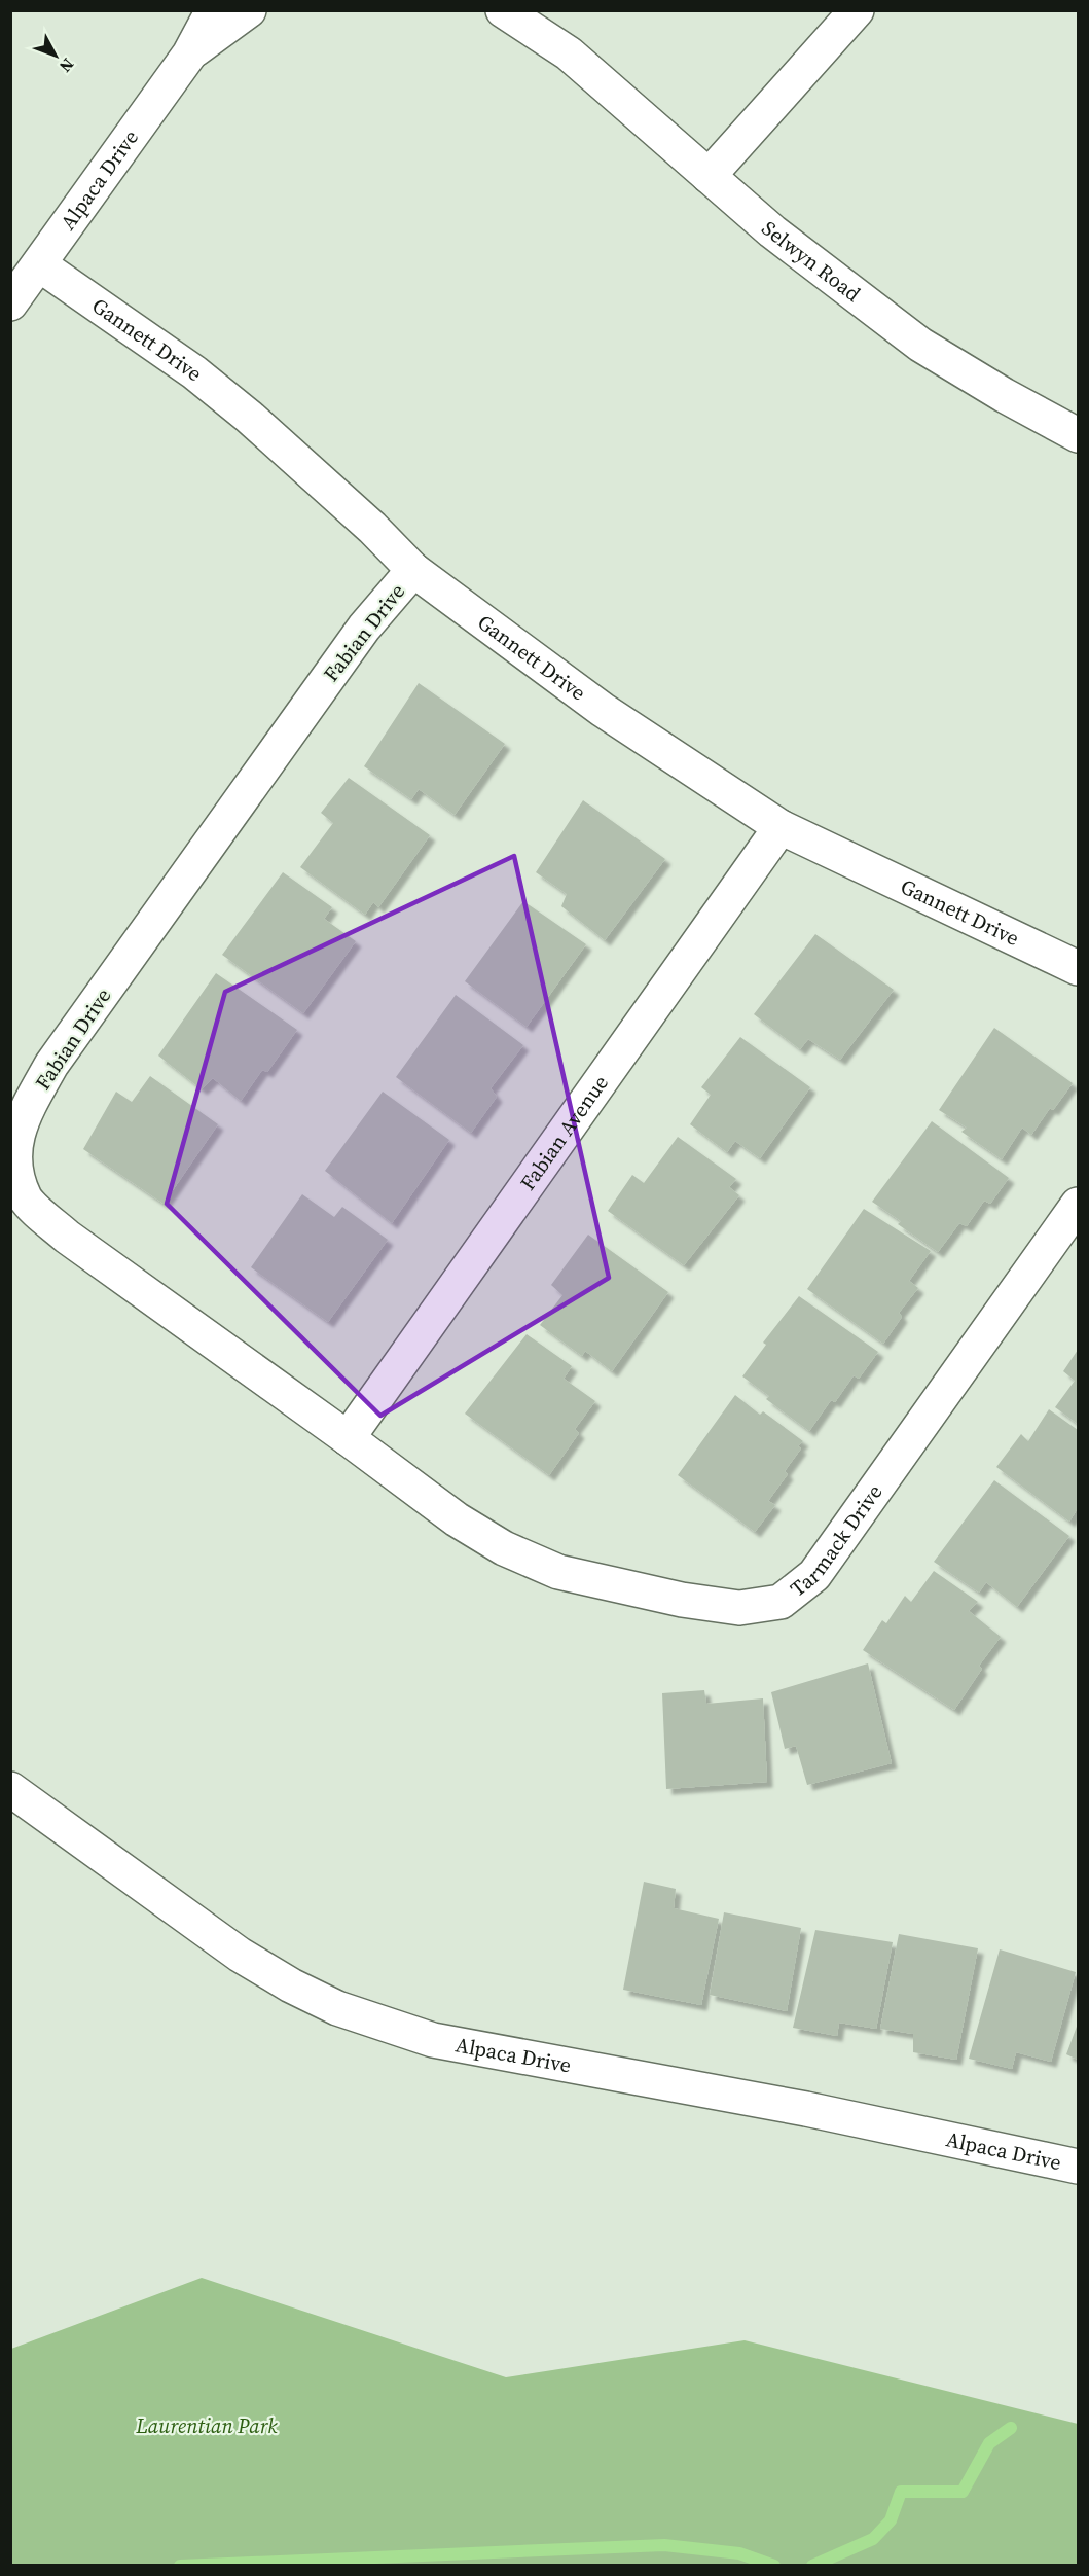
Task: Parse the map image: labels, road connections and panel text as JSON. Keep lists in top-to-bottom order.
{
  "streets": {
    "street": [
      "Alpaca Drive",
      "Selwyn Road",
      "Gannett Drive",
      "Fabian Drive",
      "Fabian Avenue",
      "Tarmack Drive"
    ]
  },
  "crossings": [
    ["Alpaca Drive", "Gannett Drive"],
    ["Gannett Drive", "Fabian Drive"],
    ["Gannett Drive", "Fabian Avenue"],
    ["Fabian Drive", "Fabian Avenue"],
    ["Fabian Drive", "Tarmack Drive"],
    ["Fabian Avenue", "Tarmack Drive"]
  ],
  "parks": ["Laurentian Park"],
  "north": "bottom right"
}
